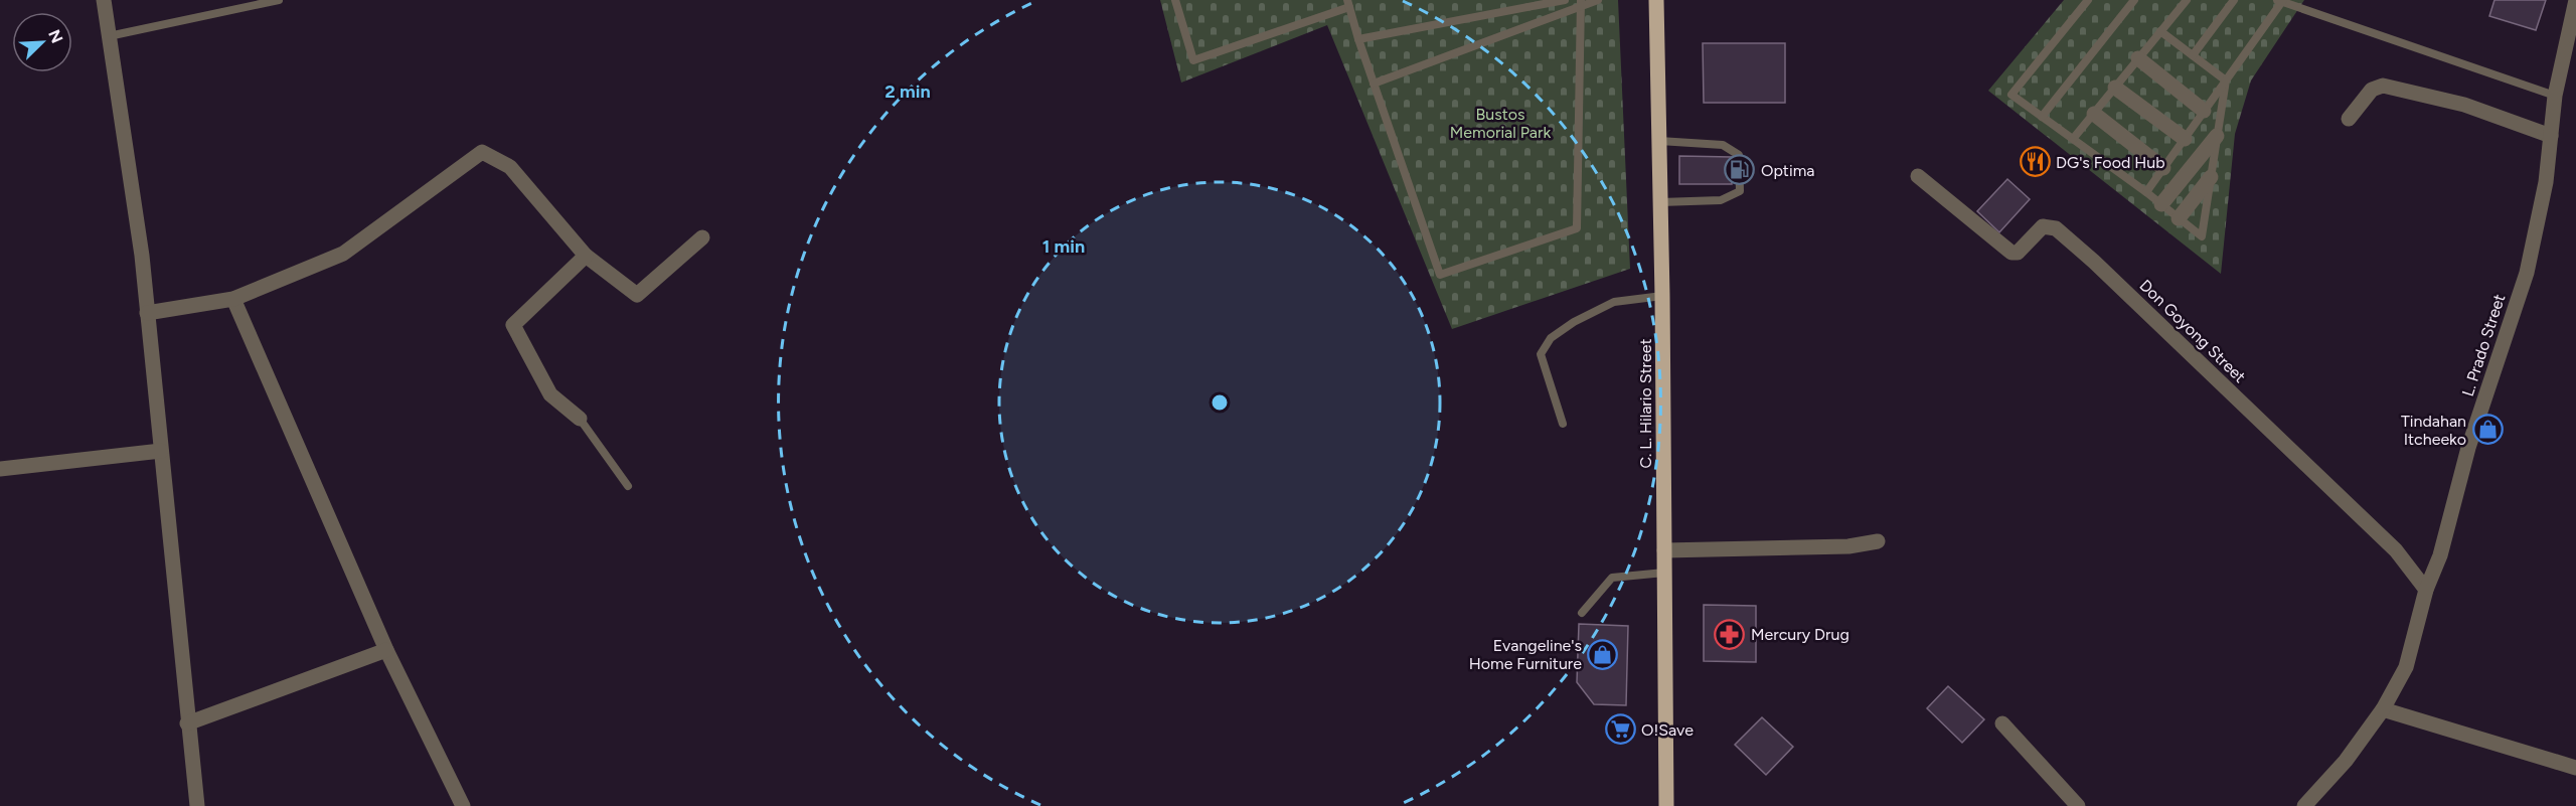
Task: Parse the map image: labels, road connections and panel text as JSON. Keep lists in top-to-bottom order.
{
  "streets": {
    "main road": ["C. L. Hilario Street"],
    "street": ["Don Goyong Street", "L. Prado Street"]
  },
  "crossings": [
    ["Don Goyong Street", "L. Prado Street"]
  ],
  "parks": ["Bustos Memorial Park"],
  "places": {
    "restaurant": ["DG's Food Hub"],
    "fuel station": ["Optima"],
    "shop": ["Tindahan Itcheeko", "Evangeline's Home Furniture"],
    "pharmacy": ["Mercury Drug"],
    "supermarket": ["O!Save"]
  },
  "north": "top right",
  "rings": ["2 min", "1 min"]
}
